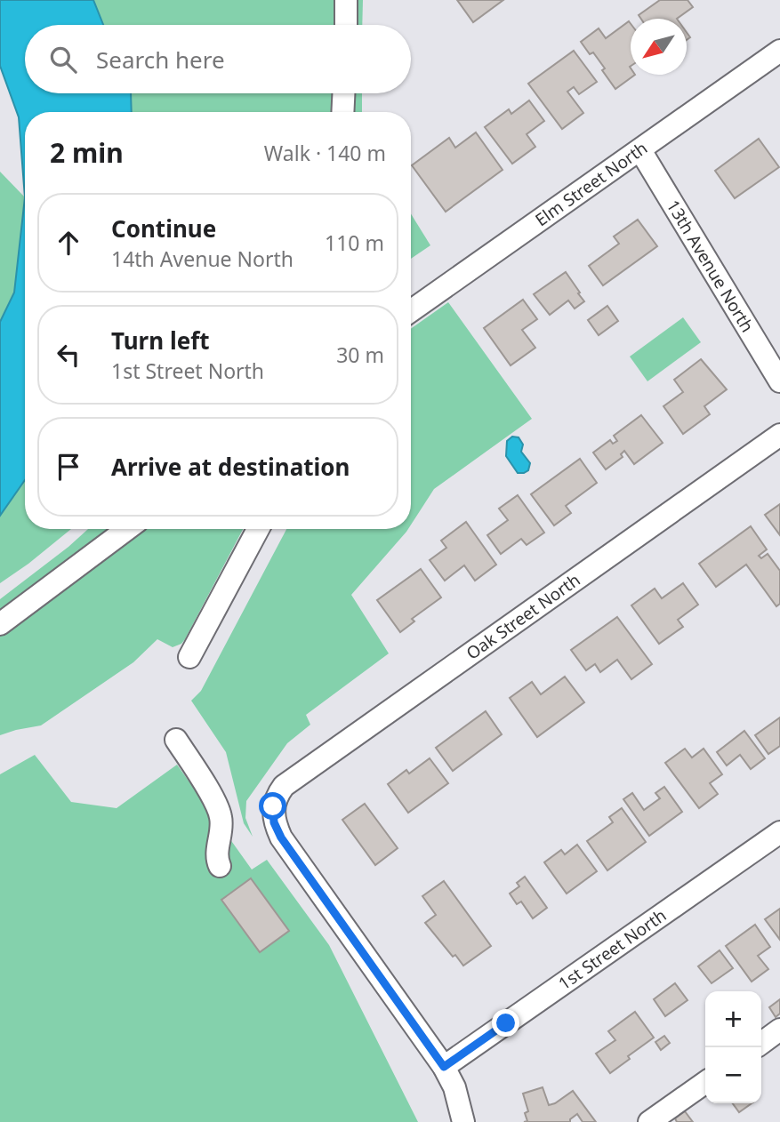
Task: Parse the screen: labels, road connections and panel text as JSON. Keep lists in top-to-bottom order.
{
  "streets": {
    "street": [
      "Elm Street North",
      "13th Avenue North",
      "Oak Street North",
      "1st Street North"
    ]
  },
  "crossings": [
    ["Elm Street North", "13th Avenue North"],
    ["Oak Street North", "1st Street North"]
  ],
  "north": "bottom left",
  "page": {
    "search": "Search here",
    "heading": ["2 min", "Walk · 140 m"],
    "list": [
      ["Continue", "14th Avenue North", "110 m"],
      ["Turn left", "1st Street North", "30 m"],
      "Arrive at destination"
    ],
    "map_buttons": ["+", "−"]
  }
}
